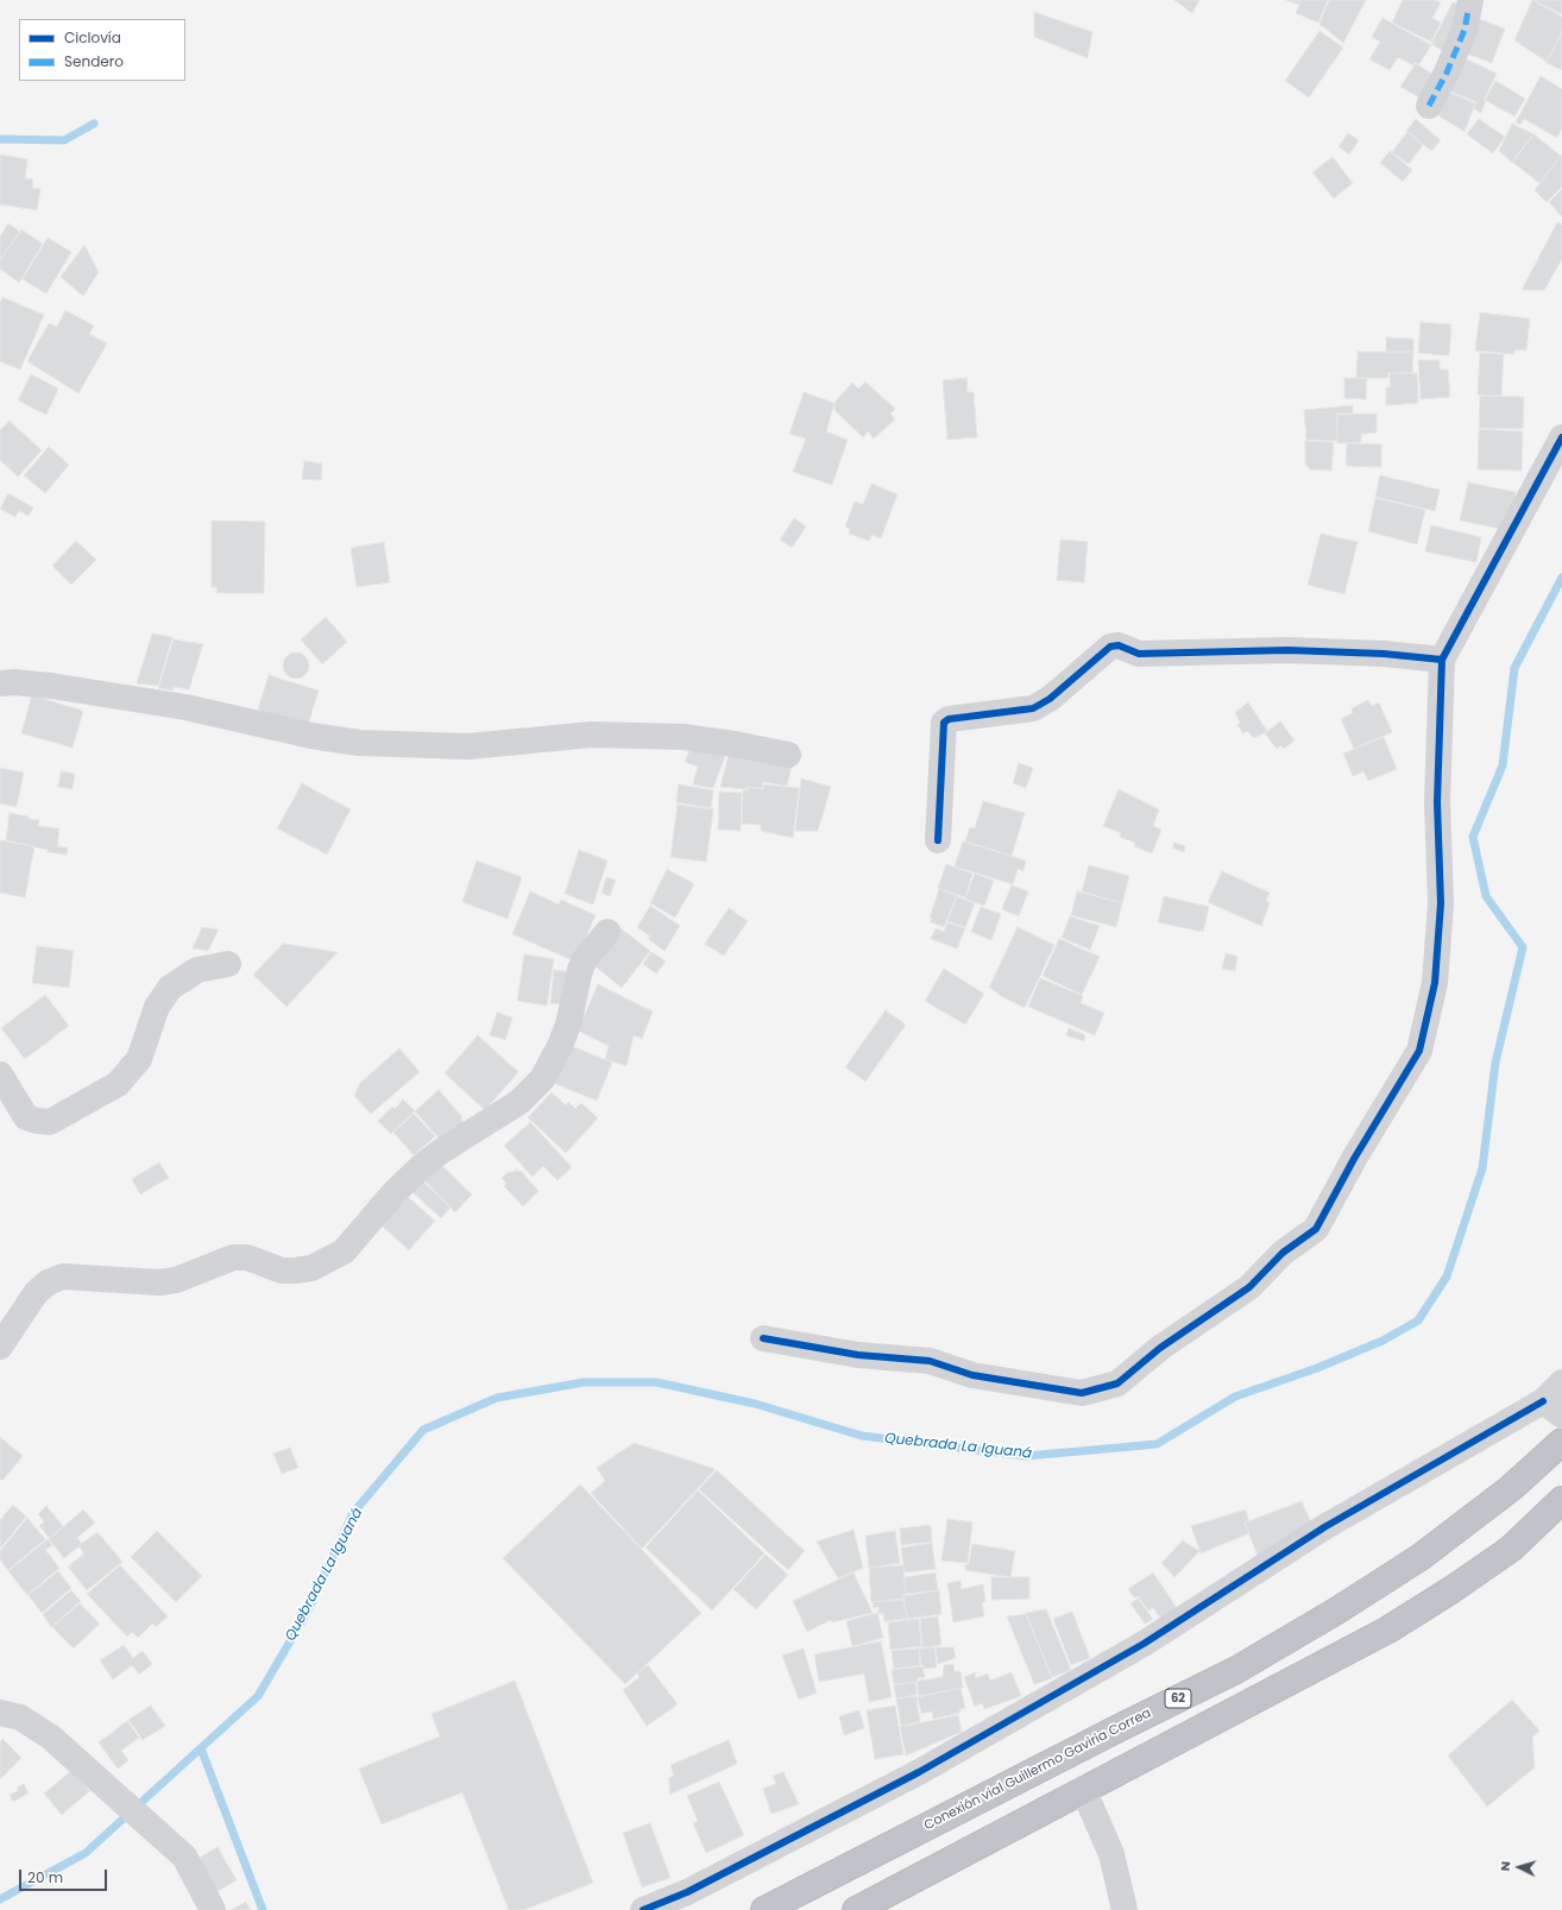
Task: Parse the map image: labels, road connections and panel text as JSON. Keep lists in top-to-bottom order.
{
  "streets": {
    "highway": ["62", "Conexión vial Guillermo Gaviria Correa"]
  },
  "water": ["Quebrada La Iguaná"],
  "legend": ["Ciclovía", "Sendero"],
  "scale_bar": "20 m",
  "north": "left"
}
